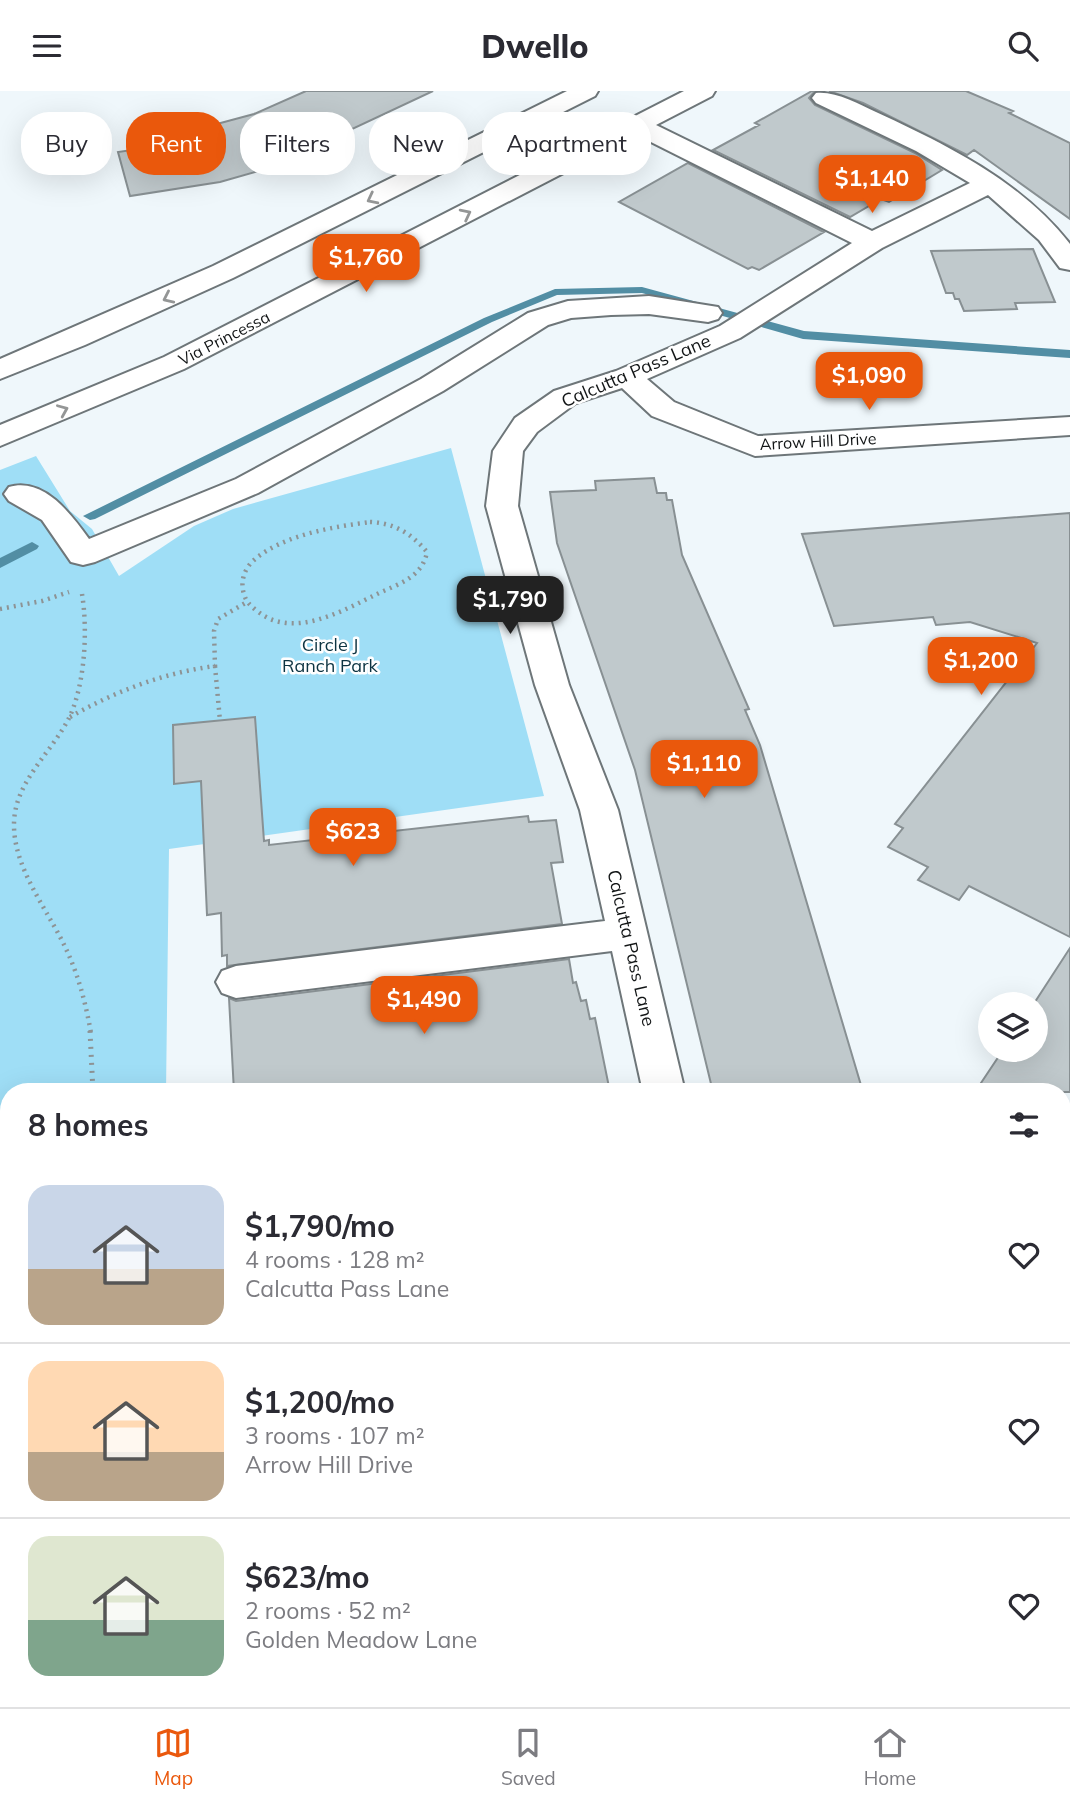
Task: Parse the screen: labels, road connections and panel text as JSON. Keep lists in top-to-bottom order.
{
  "streets": {
    "street": ["Via Princessa", "Calcutta Pass Lane", "Arrow Hill Drive"]
  },
  "crossings": [
    ["Calcutta Pass Lane", "Arrow Hill Drive"]
  ],
  "parks": ["Circle J Ranch Park"],
  "page": {
    "header": "Dwello",
    "chip": [
      "Buy",
      "Rent",
      "Filters",
      "New",
      "Apartment"
    ],
    "price": [
      "$1,140",
      "$1,760",
      "$1,090",
      "$1,790",
      "$1,200",
      "$1,110",
      "$623",
      "$1,490"
    ],
    "heading": "8 homes",
    "list": [
      {
        "name": "$1,790/mo",
        "note": "4 rooms · 128 m² · Calcutta Pass Lane"
      },
      {
        "name": "$1,200/mo",
        "note": "3 rooms · 107 m² · Arrow Hill Drive"
      },
      {
        "name": "$623/mo",
        "note": "2 rooms · 52 m² · Golden Meadow Lane"
      }
    ],
    "tabs": ["Map", "Saved", "Home"]
  }
}
